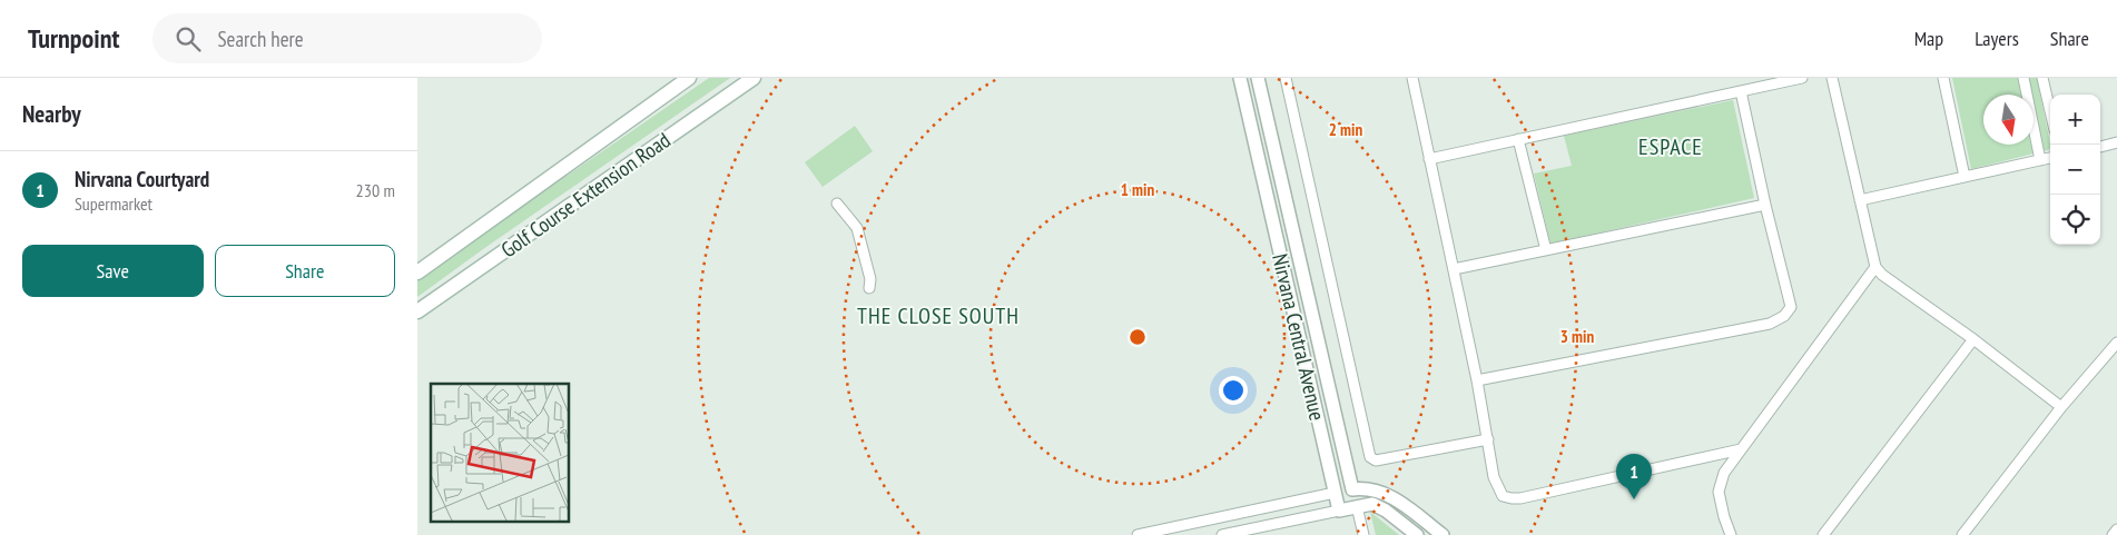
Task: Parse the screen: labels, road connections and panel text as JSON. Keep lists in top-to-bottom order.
{
  "streets": {
    "main road": ["Golf Course Extension Road"],
    "street": ["Nirvana Central Avenue"]
  },
  "districts": ["ESPACE", "THE CLOSE SOUTH"],
  "north": "bottom",
  "page": {
    "header": "Turnpoint",
    "search": "Search here",
    "nav": ["Map", "Layers", "Share"],
    "heading": "Nearby",
    "map_buttons": ["+", "−"],
    "list": [
      {
        "mark": "1",
        "name": "Nirvana Courtyard",
        "note": "Supermarket",
        "value": "230 m"
      }
    ],
    "buttons": ["Save", "Share"],
    "pins": "1"
  },
  "rings": ["2 min", "1 min", "3 min"]
}
